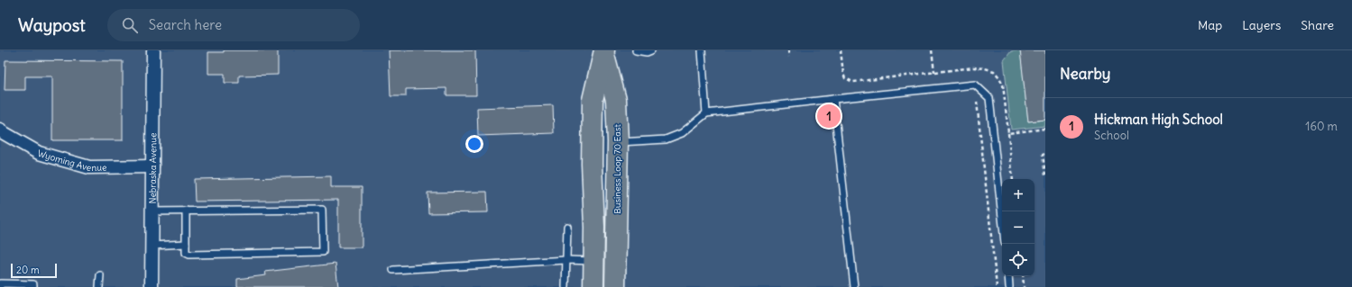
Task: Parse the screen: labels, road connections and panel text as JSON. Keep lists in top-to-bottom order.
{
  "streets": {
    "main road": ["Business Loop 70 East"],
    "street": ["Wyoming Avenue", "Nebraska Avenue"]
  },
  "crossings": [
    ["Wyoming Avenue", "Nebraska Avenue"]
  ],
  "scale_bar": "20 m",
  "page": {
    "header": "Waypost",
    "search": "Search here",
    "nav": ["Map", "Layers", "Share"],
    "heading": "Nearby",
    "list": [
      {
        "mark": "1",
        "name": "Hickman High School",
        "note": "School",
        "value": "160 m"
      }
    ],
    "pins": "1",
    "map_buttons": ["+", "−"],
    "scale": "20 m"
  }
}
